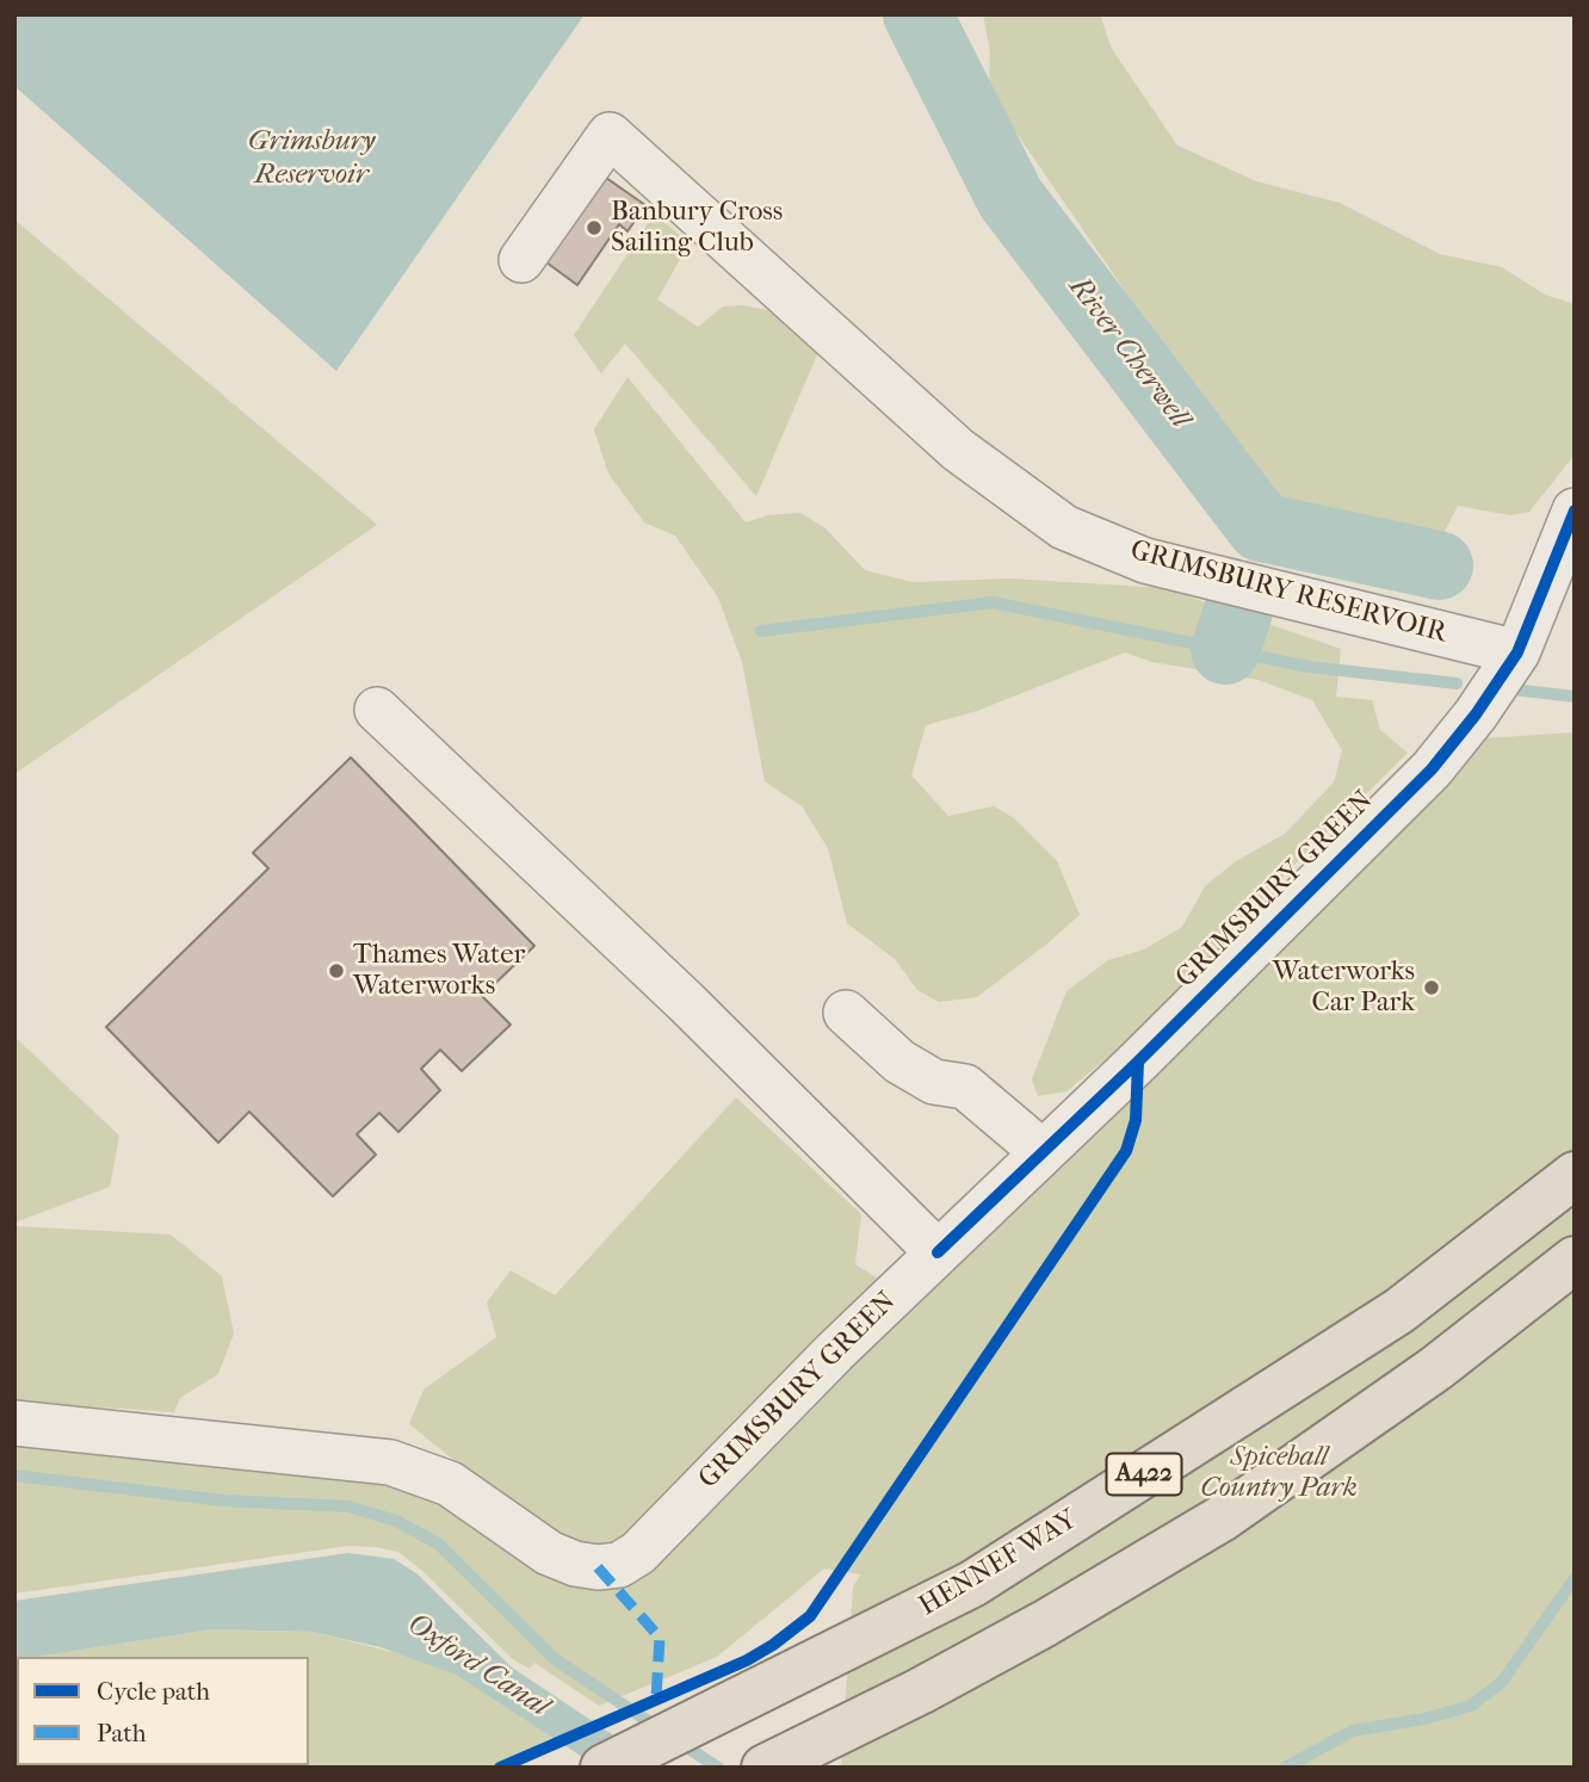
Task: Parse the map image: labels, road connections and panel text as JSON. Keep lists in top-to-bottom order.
{
  "streets": {
    "highway": ["A422", "HENNEF WAY"],
    "street": ["GRIMSBURY RESERVOIR", "GRIMSBURY GREEN"]
  },
  "crossings": [
    ["GRIMSBURY RESERVOIR", "GRIMSBURY GREEN"]
  ],
  "water": ["Grimsbury Reservoir", "River Cherwell", "Oxford Canal"],
  "parks": ["Spiceball Country Park"],
  "places": ["Banbury Cross Sailing Club", "Thames Water Waterworks", "Waterworks Car Park"],
  "legend": ["Cycle path", "Path"]
}
